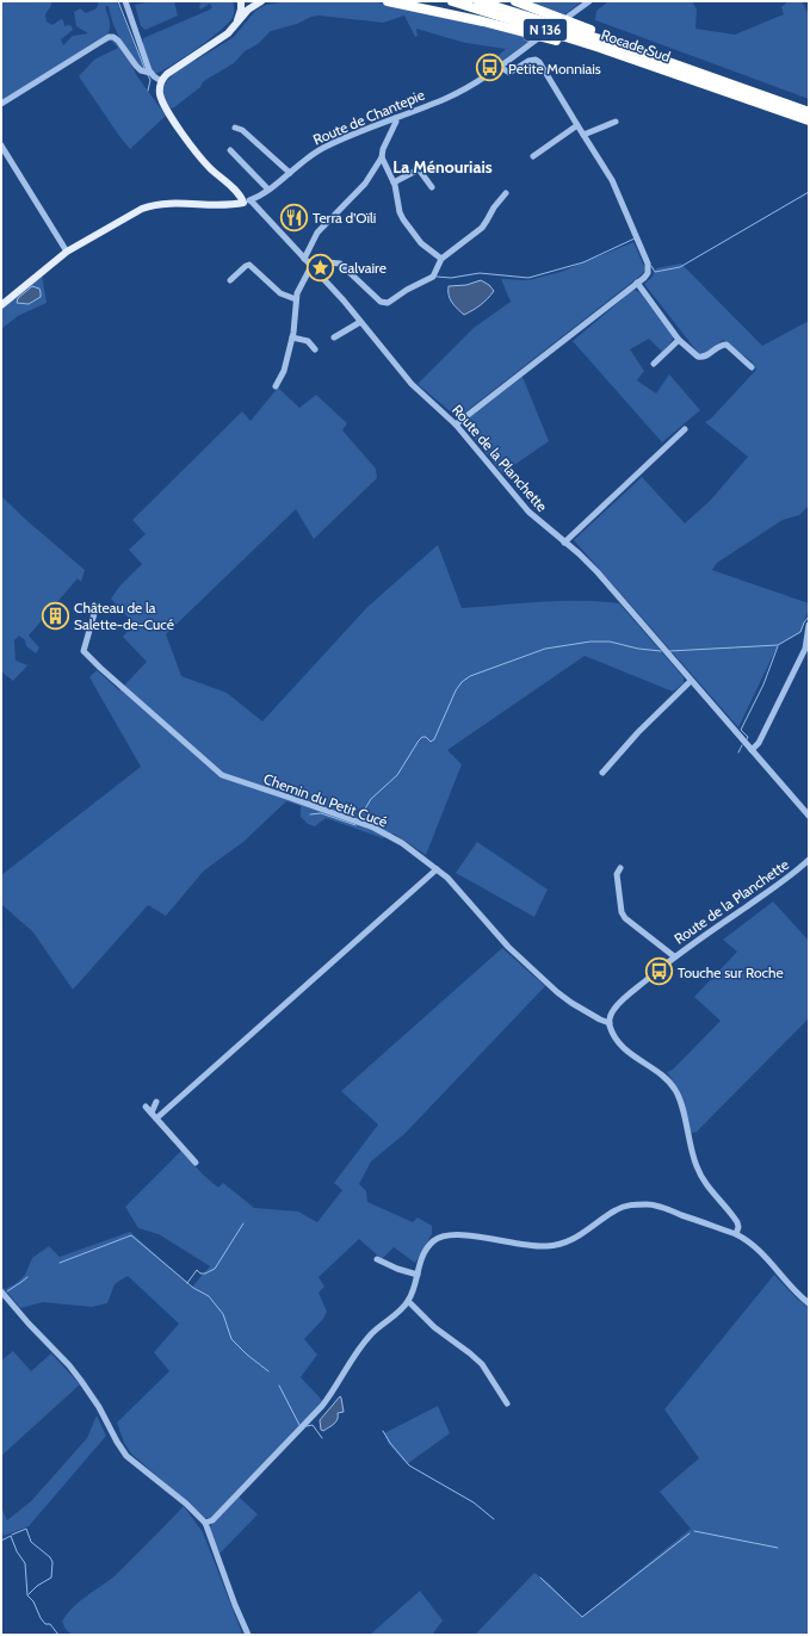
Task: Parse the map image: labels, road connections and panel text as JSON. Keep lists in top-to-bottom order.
{
  "streets": {
    "highway": ["N 136", "Rocade Sud"],
    "main road": ["Route de Chantepie"],
    "street": ["Route de la Planchette", "Chemin du Petit Cucé"]
  },
  "crossings": [
    ["Route de Chantepie", "Route de la Planchette"],
    ["Route de la Planchette", "Chemin du Petit Cucé"]
  ],
  "districts": ["La Ménouriais"],
  "places": {
    "bus stop": ["Petite Monniais", "Touche sur Roche"],
    "restaurant": ["Terra d'Oïli"],
    "place": ["Calvaire"],
    "building": ["Château de la Salette-de-Cucé"]
  }
}
